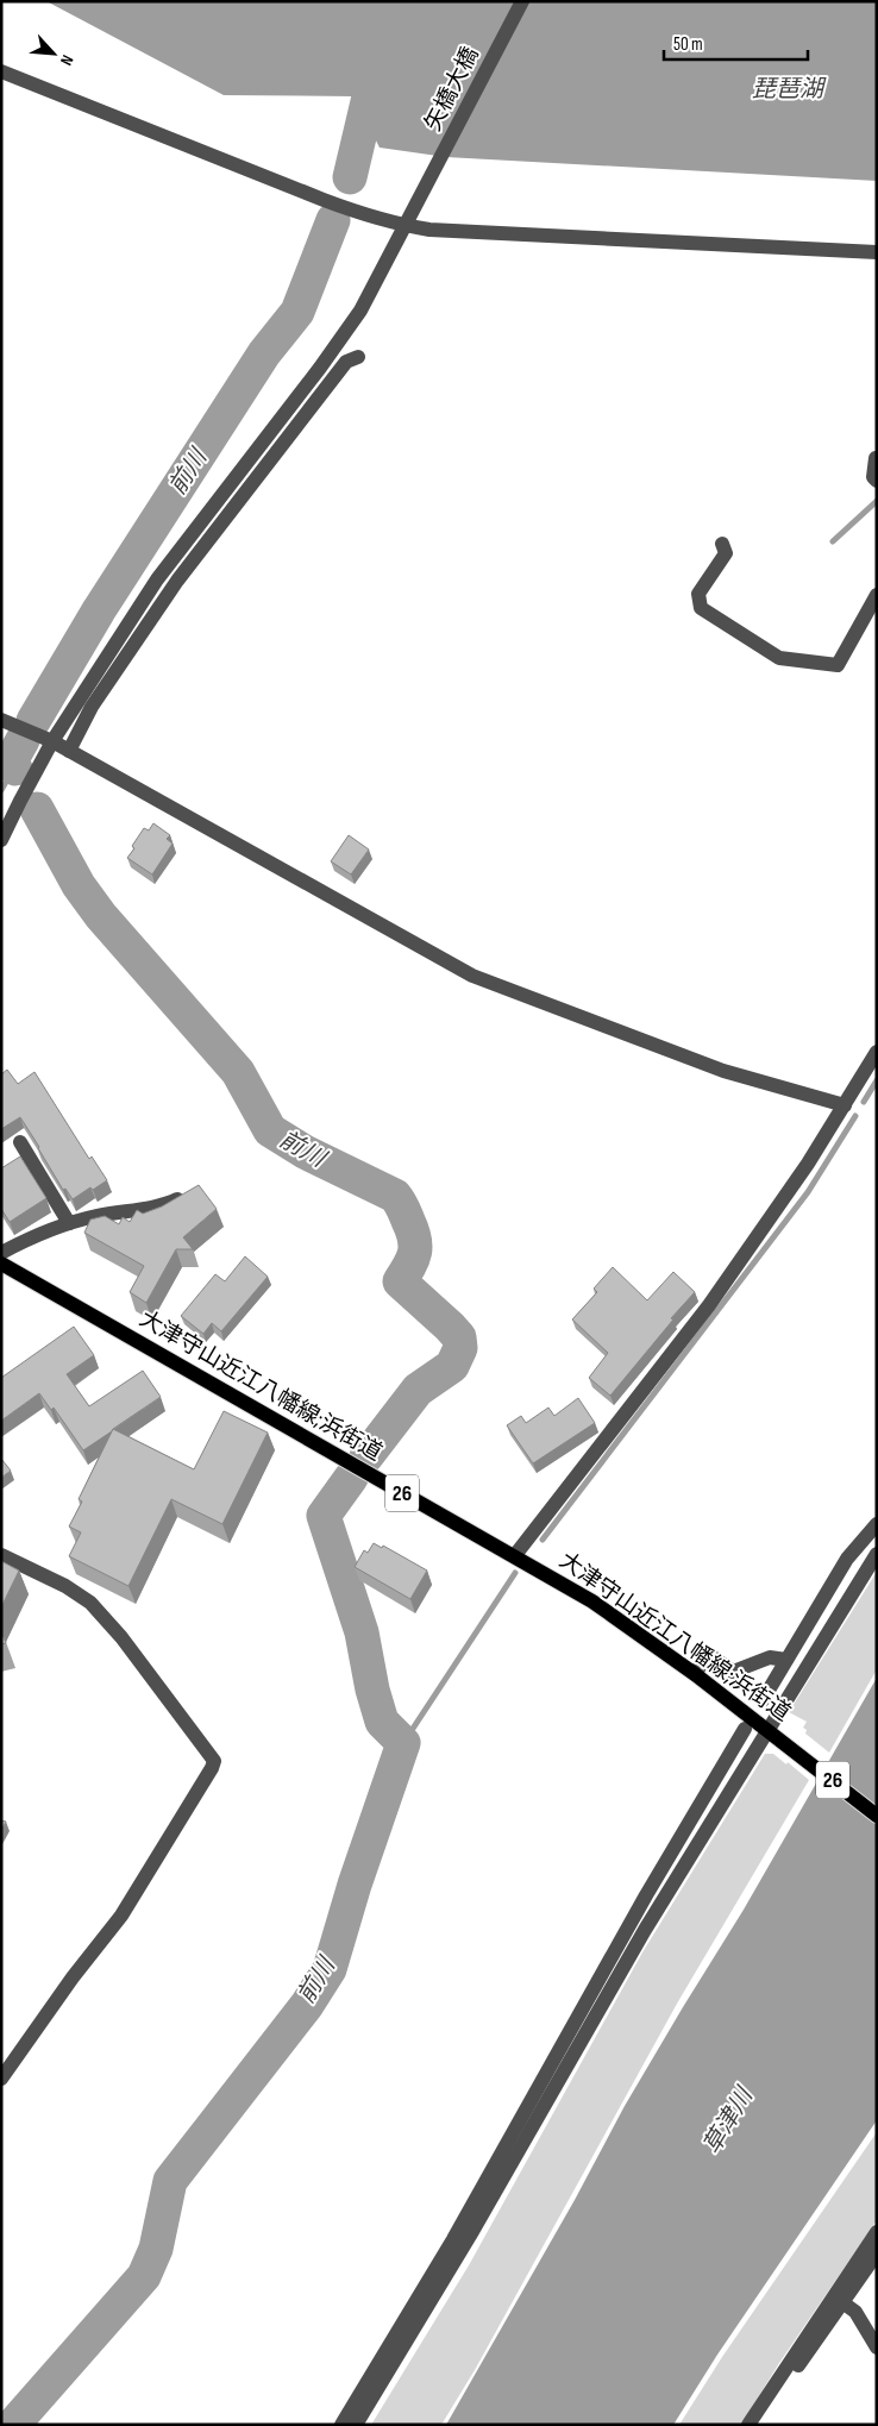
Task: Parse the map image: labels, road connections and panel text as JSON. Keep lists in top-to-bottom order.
{
  "streets": {
    "main road": ["大津守山近江八幡線;浜街道", "26"],
    "street": ["矢橋大橋"]
  },
  "water": ["琵琶湖", "前川", "草津川"],
  "scale_bar": "50 m",
  "north": "bottom right"
}
